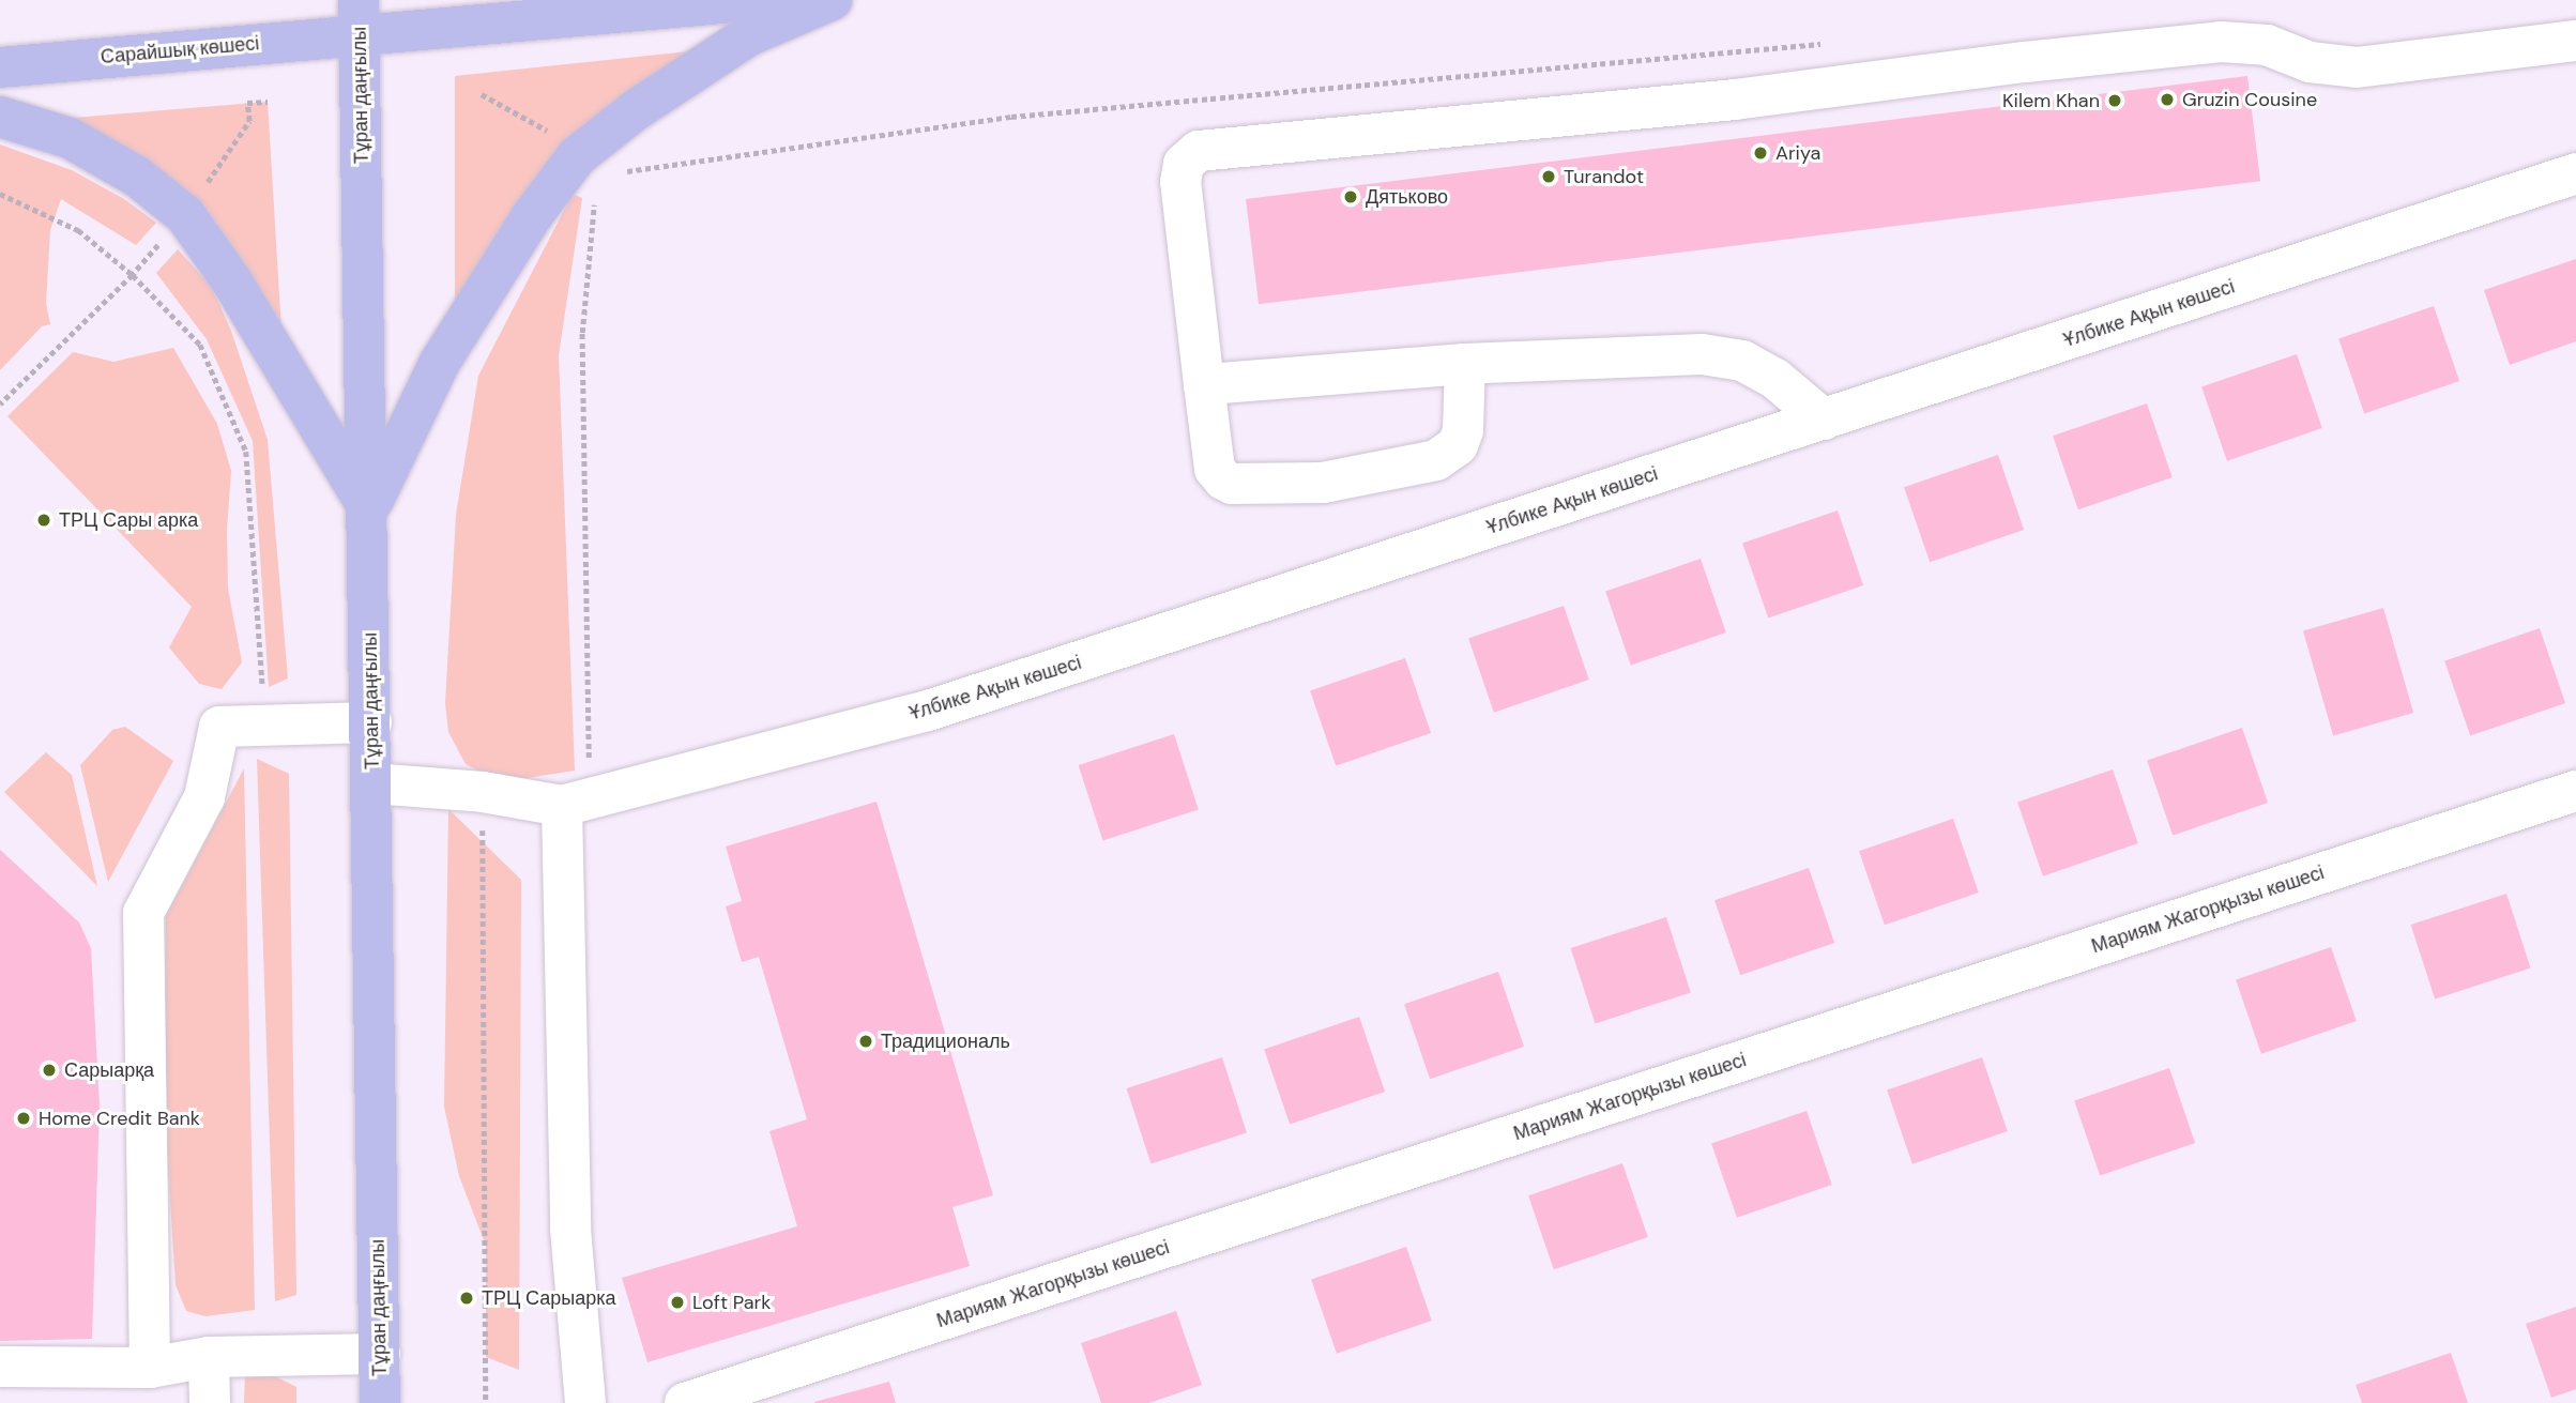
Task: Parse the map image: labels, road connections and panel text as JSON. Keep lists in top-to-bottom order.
{
  "streets": {
    "main road": ["Сарайшық көшесі", "Тұран даңғылы"],
    "street": ["Ұлбике Ақын көшесі", "Мариям Жагорқызы көшесі"]
  },
  "crossings": [
    ["Сарайшық көшесі", "Тұран даңғылы"]
  ],
  "places": [
    "Gruzin Cousine",
    "Kilem Khan",
    "Ariya",
    "Turandot",
    "Дятьково",
    "ТРЦ Сары арка",
    "Традициональ",
    "Сарыарқа",
    "Home Credit Bank",
    "ТРЦ Сарыарка",
    "Loft Park"
  ]
}
